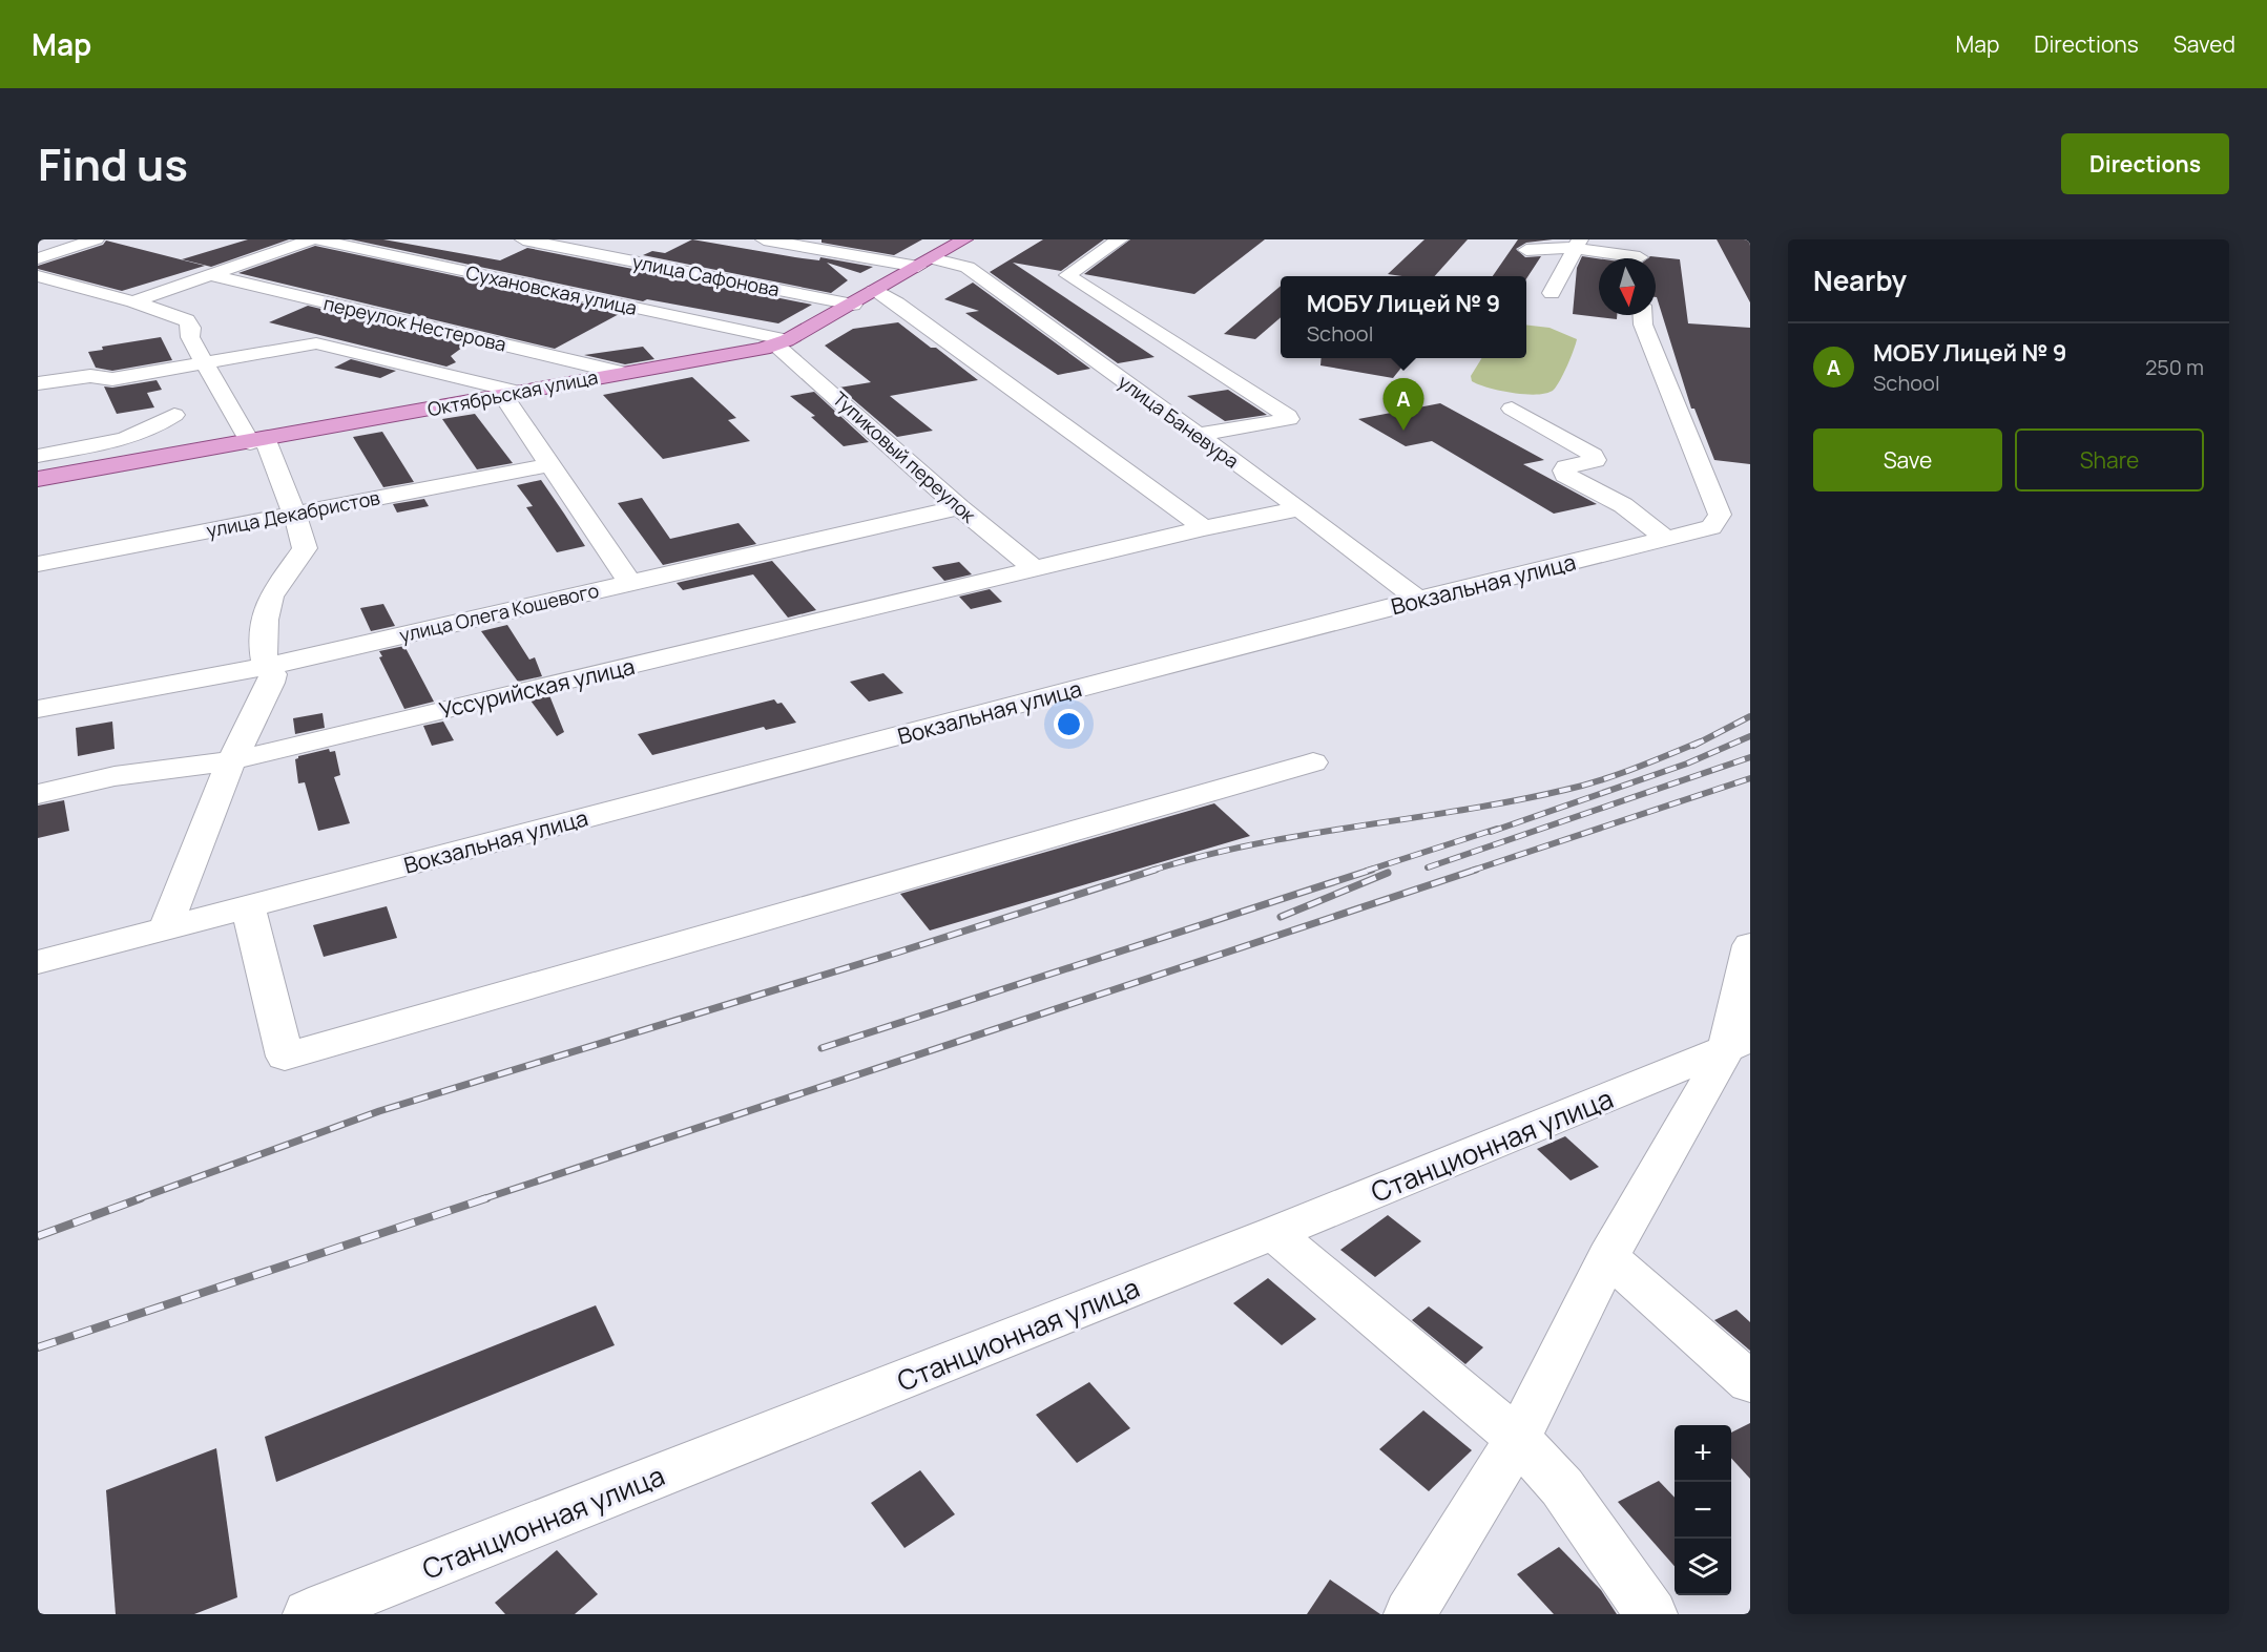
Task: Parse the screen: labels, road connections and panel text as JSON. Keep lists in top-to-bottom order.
{
  "streets": {
    "main road": ["Октябрьская улица"],
    "street": [
      "улица Сафонова",
      "Сухановская улица",
      "переулок Нестерова",
      "улица Баневура",
      "Тупиковый переулок",
      "улица Декабристов",
      "Вокзальная улица",
      "улица Олега Кошевого",
      "Уссурийская улица",
      "Станционная улица"
    ]
  },
  "crossings": [
    ["улица Сафонова", "Октябрьская улица"],
    ["Сухановская улица", "Октябрьская улица"],
    ["Сухановская улица", "Тупиковый переулок"],
    ["переулок Нестерова", "Октябрьская улица"],
    ["Октябрьская улица", "улица Баневура"],
    ["Октябрьская улица", "Тупиковый переулок"],
    ["улица Баневура", "Вокзальная улица"],
    ["улица Баневура", "Уссурийская улица"],
    ["Тупиковый переулок", "улица Олега Кошевого"],
    ["Тупиковый переулок", "Уссурийская улица"]
  ],
  "north": "bottom",
  "page": {
    "header": "Map",
    "nav": ["Map", "Directions", "Saved"],
    "title": "Find us",
    "buttons": [
      "Directions",
      ["Save", "Share"]
    ],
    "heading": "Nearby",
    "popup": ["МОБУ Лицей № 9", "School"],
    "list": [
      {
        "mark": "A",
        "name": "МОБУ Лицей № 9",
        "note": "School",
        "value": "250 m"
      }
    ],
    "pins": "A",
    "map_buttons": ["+", "−"]
  }
}
